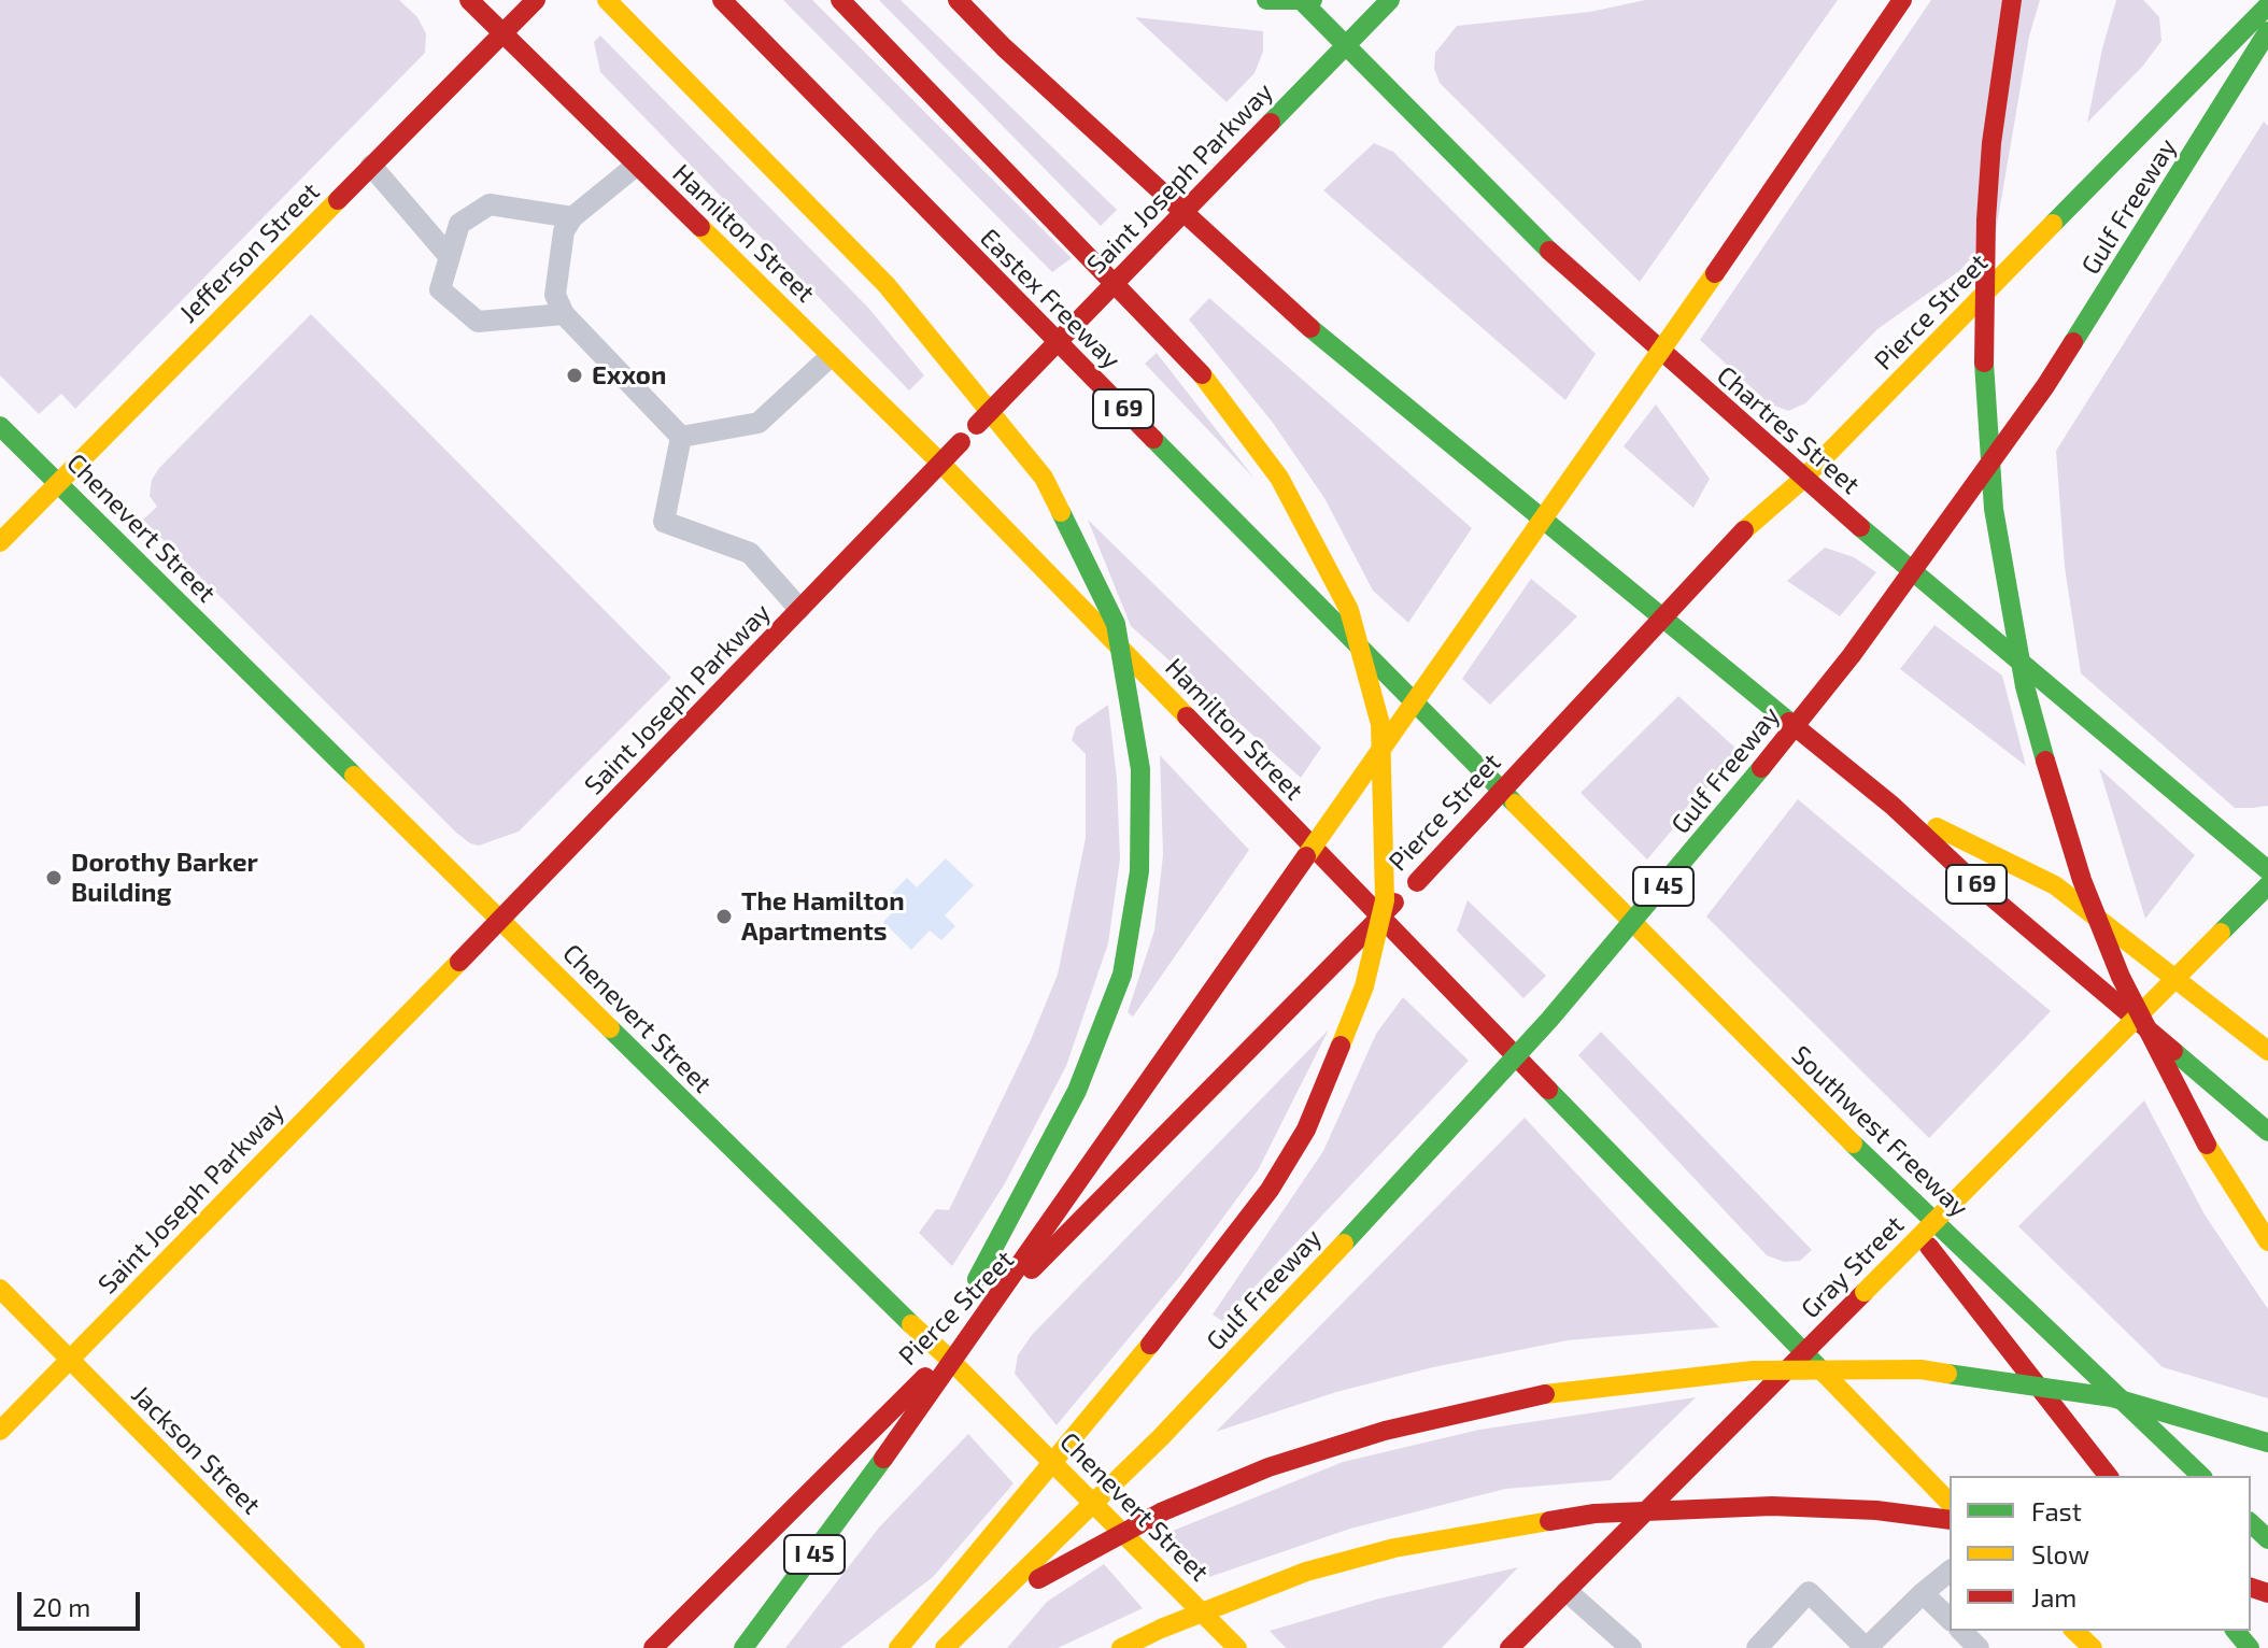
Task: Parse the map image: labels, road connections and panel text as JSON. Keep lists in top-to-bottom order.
{
  "streets": {
    "main road": [
      "Saint Joseph Parkway",
      "Gulf Freeway",
      "Hamilton Street",
      "Jefferson Street",
      "Eastex Freeway",
      "Pierce Street",
      "I 69",
      "Chartres Street",
      "Chenevert Street",
      "I 45",
      "Southwest Freeway",
      "Gray Street",
      "Jackson Street"
    ]
  },
  "crossings": [
    ["Saint Joseph Parkway", "Hamilton Street"],
    ["Saint Joseph Parkway", "Chartres Street"],
    ["Saint Joseph Parkway", "Chenevert Street"],
    ["Saint Joseph Parkway", "Jackson Street"],
    ["Hamilton Street", "Jefferson Street"],
    ["Hamilton Street", "Pierce Street"],
    ["Hamilton Street", "Gray Street"],
    ["Jefferson Street", "Chenevert Street"],
    ["Eastex Freeway", "Southwest Freeway"],
    ["Pierce Street", "Chartres Street"],
    ["Pierce Street", "Chenevert Street"]
  ],
  "places": ["Exxon", "Dorothy Barker Building", "The Hamilton Apartments"],
  "legend": ["Fast", "Slow", "Jam"],
  "scale_bar": "20 m"
}
